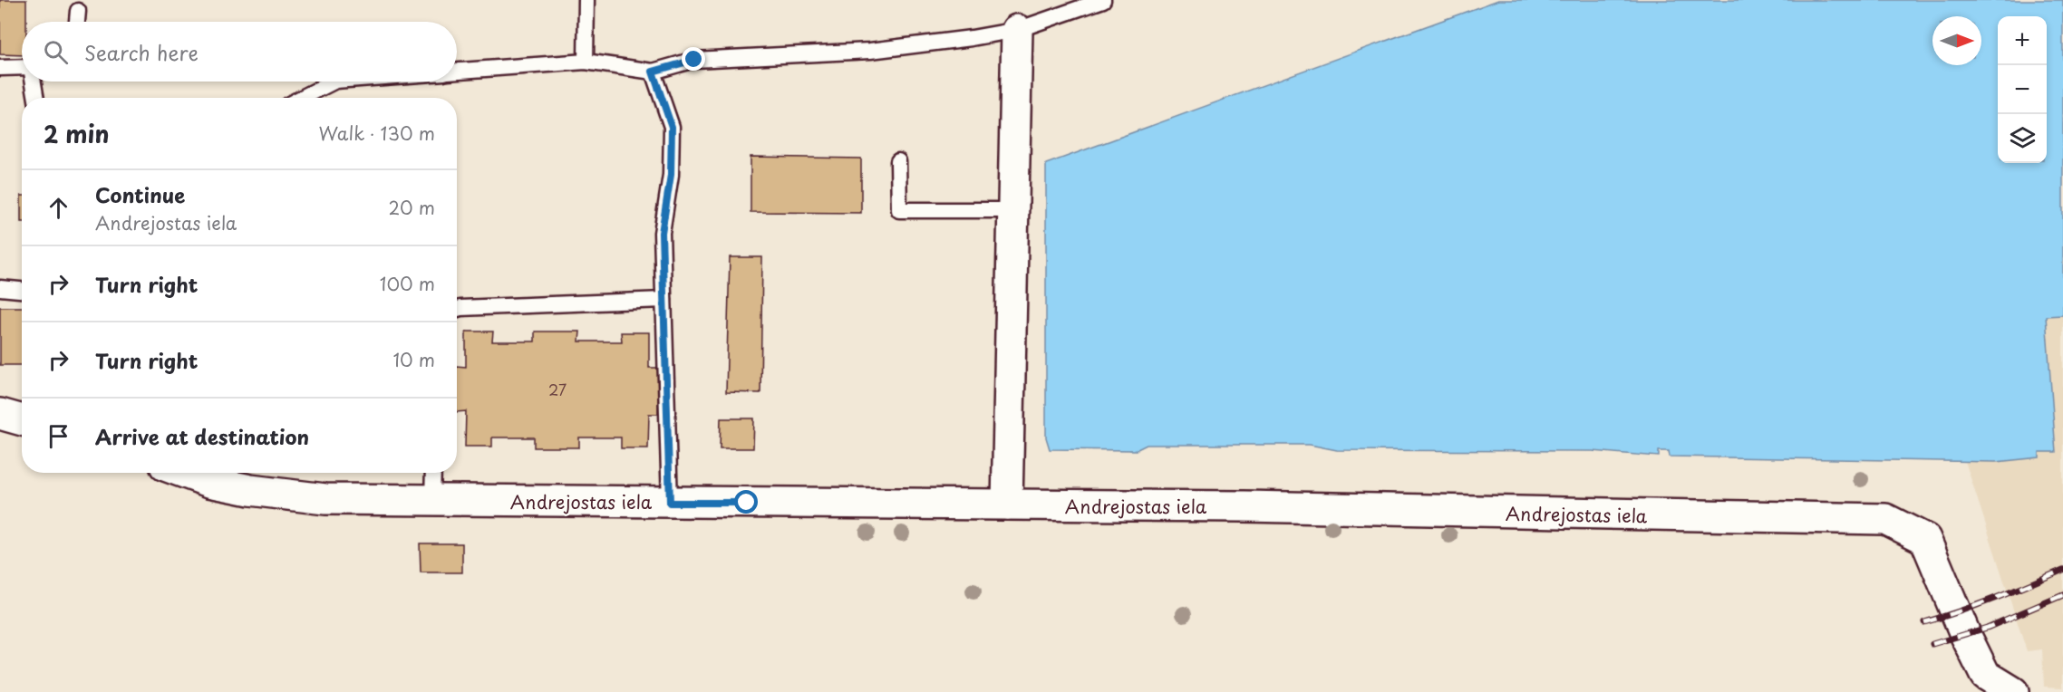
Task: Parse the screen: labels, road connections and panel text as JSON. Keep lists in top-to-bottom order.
{
  "streets": {
    "street": ["Andrejostas iela"]
  },
  "house_numbers": ["27"],
  "north": "right",
  "page": {
    "map_buttons": ["+", "−"],
    "search": "Search here",
    "heading": ["2 min", "Walk · 130 m"],
    "list": [
      ["Continue", "Andrejostas iela", "20 m"],
      ["Turn right", "100 m"],
      ["Turn right", "10 m"],
      "Arrive at destination"
    ]
  }
}
